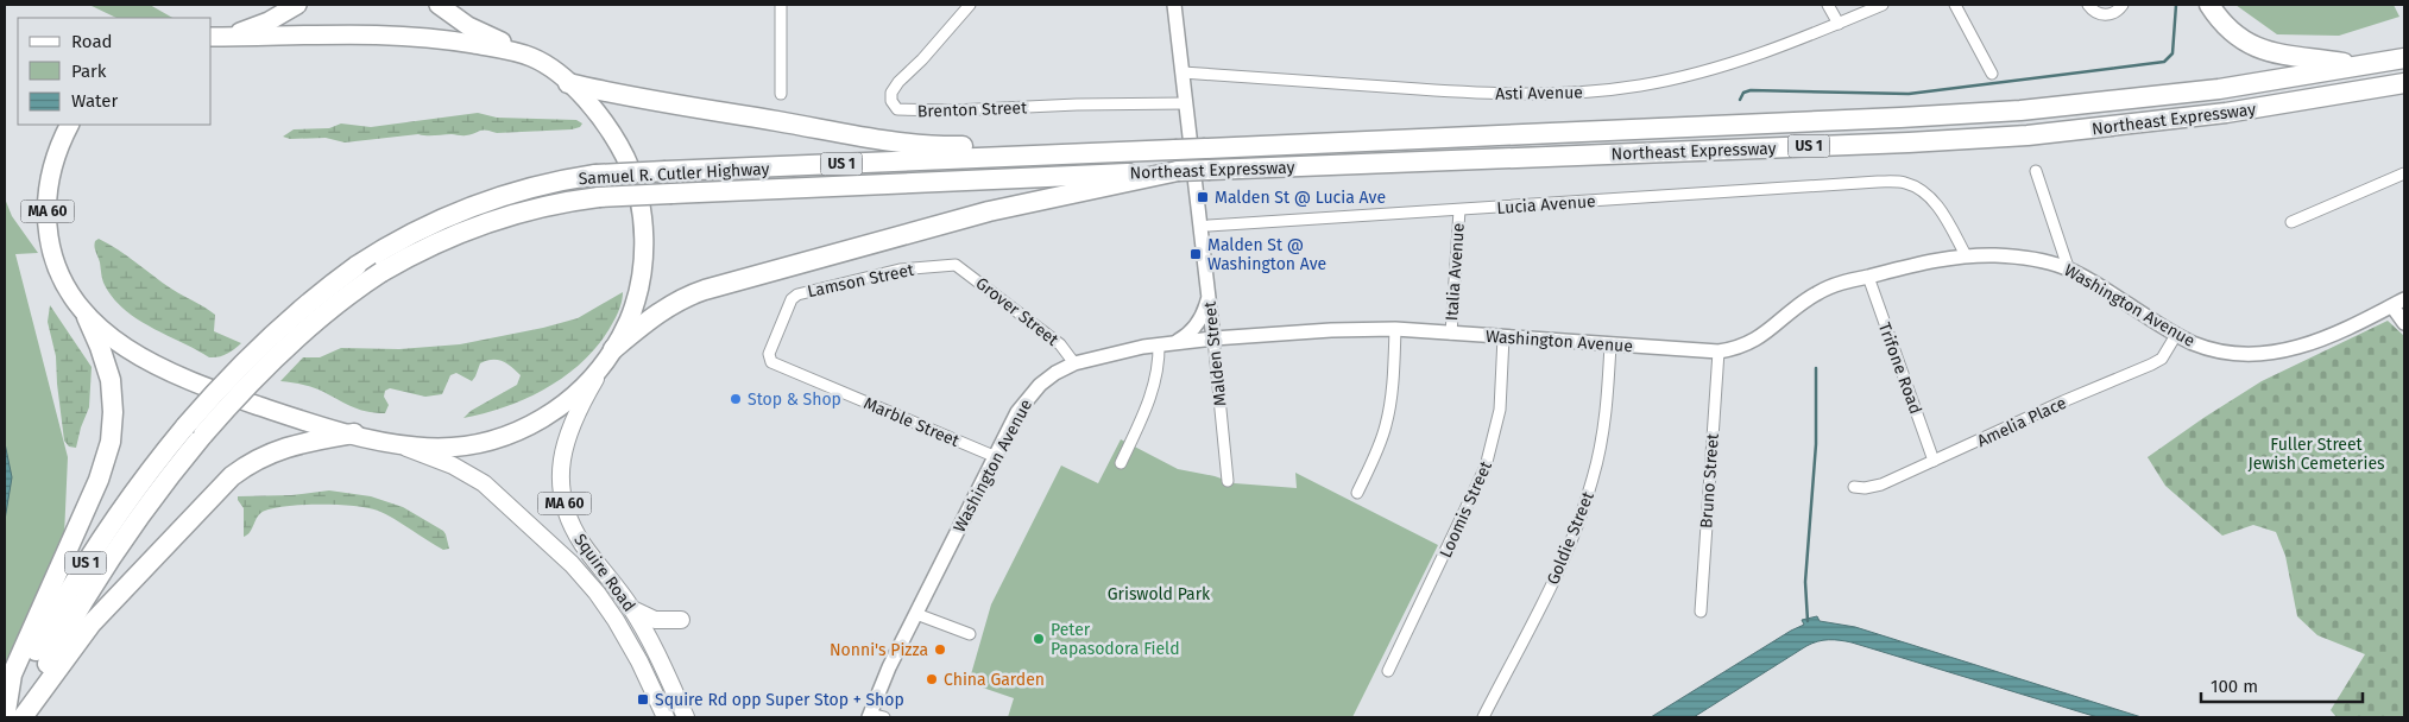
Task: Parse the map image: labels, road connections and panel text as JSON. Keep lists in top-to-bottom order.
{
  "streets": {
    "highway": [
      "Northeast Expressway",
      "US 1",
      "Samuel R. Cutler Highway",
      "MA 60"
    ],
    "main road": ["Squire Road"],
    "street": [
      "Asti Avenue",
      "Brenton Street",
      "Lucia Avenue",
      "Italia Avenue",
      "Lamson Street",
      "Washington Avenue",
      "Grover Street",
      "Malden Street",
      "Trifone Road",
      "Marble Street",
      "Amelia Place",
      "Bruno Street",
      "Loomis Street",
      "Goldie Street"
    ]
  },
  "crossings": [
    ["Asti Avenue", "Malden Street"],
    ["Brenton Street", "Malden Street"],
    ["Northeast Expressway", "Samuel R. Cutler Highway"],
    ["Lucia Avenue", "Italia Avenue"],
    ["Lucia Avenue", "Washington Avenue"],
    ["Lucia Avenue", "Malden Street"],
    ["MA 60", "Squire Road"],
    ["Italia Avenue", "Washington Avenue"],
    ["Lamson Street", "Grover Street"],
    ["Lamson Street", "Marble Street"],
    ["Washington Avenue", "Grover Street"],
    ["Washington Avenue", "Malden Street"],
    ["Washington Avenue", "Trifone Road"],
    ["Washington Avenue", "Marble Street"],
    ["Washington Avenue", "Amelia Place"],
    ["Washington Avenue", "Bruno Street"],
    ["Washington Avenue", "Loomis Street"],
    ["Washington Avenue", "Goldie Street"],
    ["Trifone Road", "Amelia Place"]
  ],
  "parks": ["Fuller Street Jewish Cemeteries", "Griswold Park"],
  "places": {
    "transit": ["Malden St @ Lucia Ave", "Malden St @ Washington Ave", "Squire Rd opp Super Stop + Shop"],
    "other": [
      "Stop & Shop",
      "Peter Papasodora Field",
      "Nonni's Pizza",
      "China Garden"
    ]
  },
  "legend": ["Road", "Park", "Water"],
  "scale_bar": "100 m"
}
